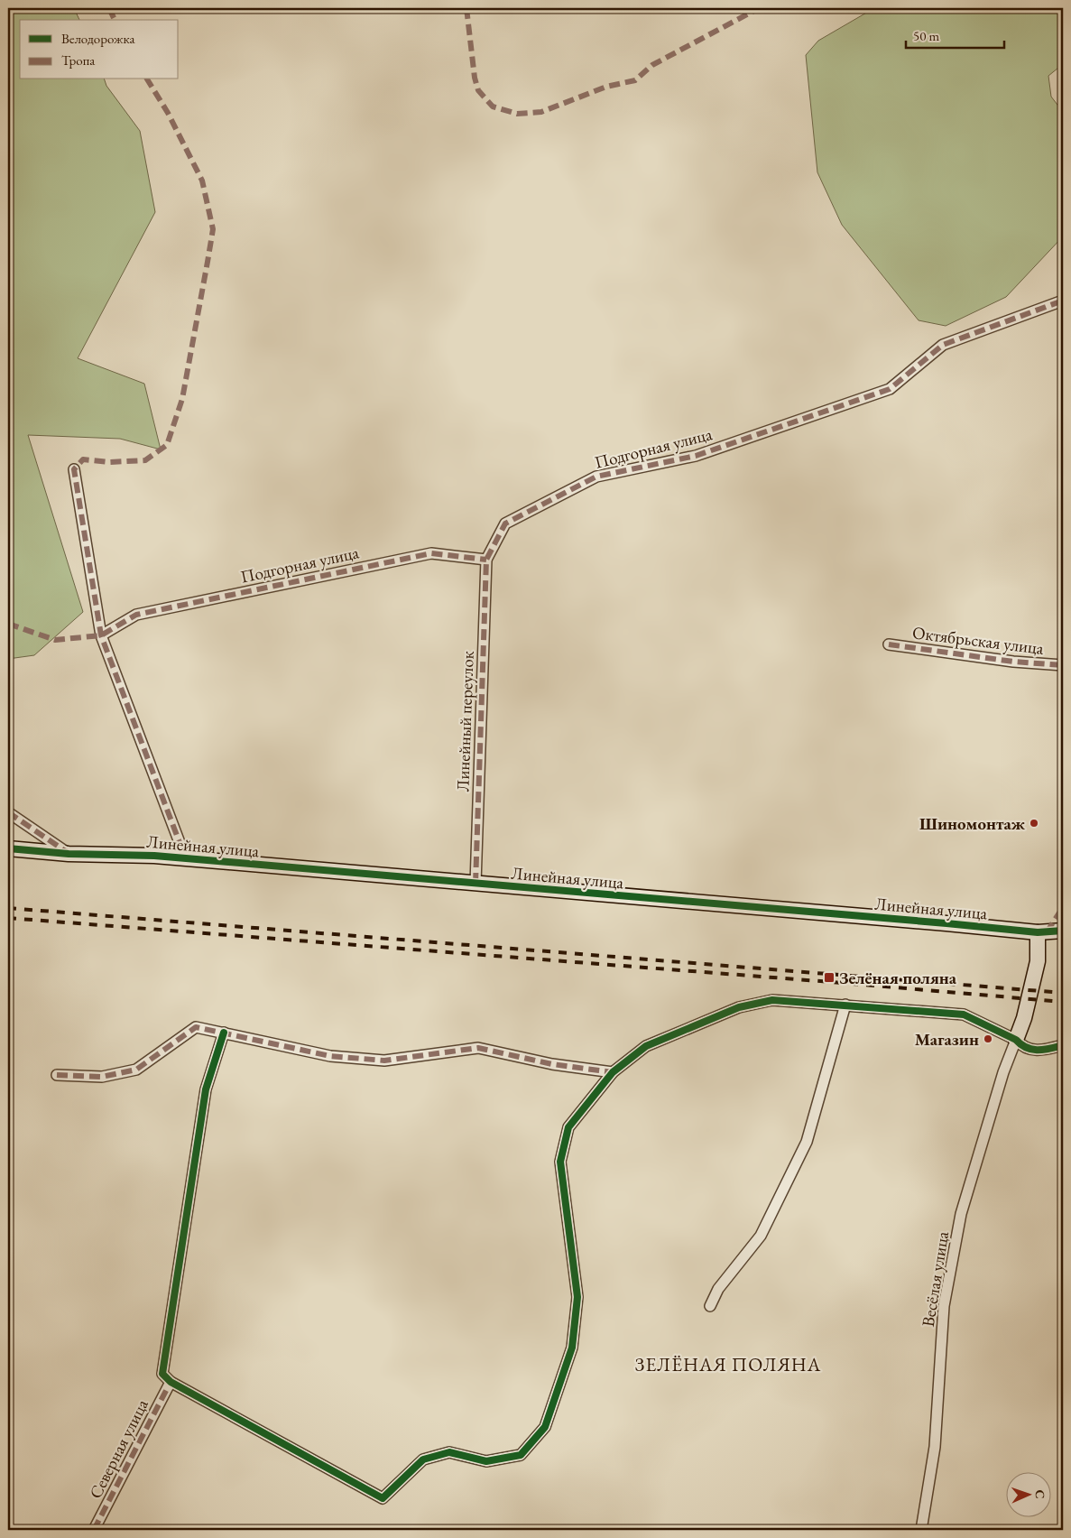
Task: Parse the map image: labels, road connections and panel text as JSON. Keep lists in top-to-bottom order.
{
  "streets": {
    "street": [
      "Подгорная улица",
      "Октябрьская улица",
      "Линейный переулок",
      "Линейная улица",
      "Весёлая улица",
      "Северная улица"
    ]
  },
  "crossings": [
    ["Подгорная улица", "Линейный переулок"],
    ["Линейный переулок", "Линейная улица"]
  ],
  "districts": ["ЗЕЛЁНАЯ ПОЛЯНА"],
  "places": {
    "other": ["Шиномонтаж", "Магазин"],
    "transit": ["Зелёная поляна"]
  },
  "legend": ["Велодорожка", "Тропа"],
  "scale_bar": "50 m",
  "north": "right"
}
